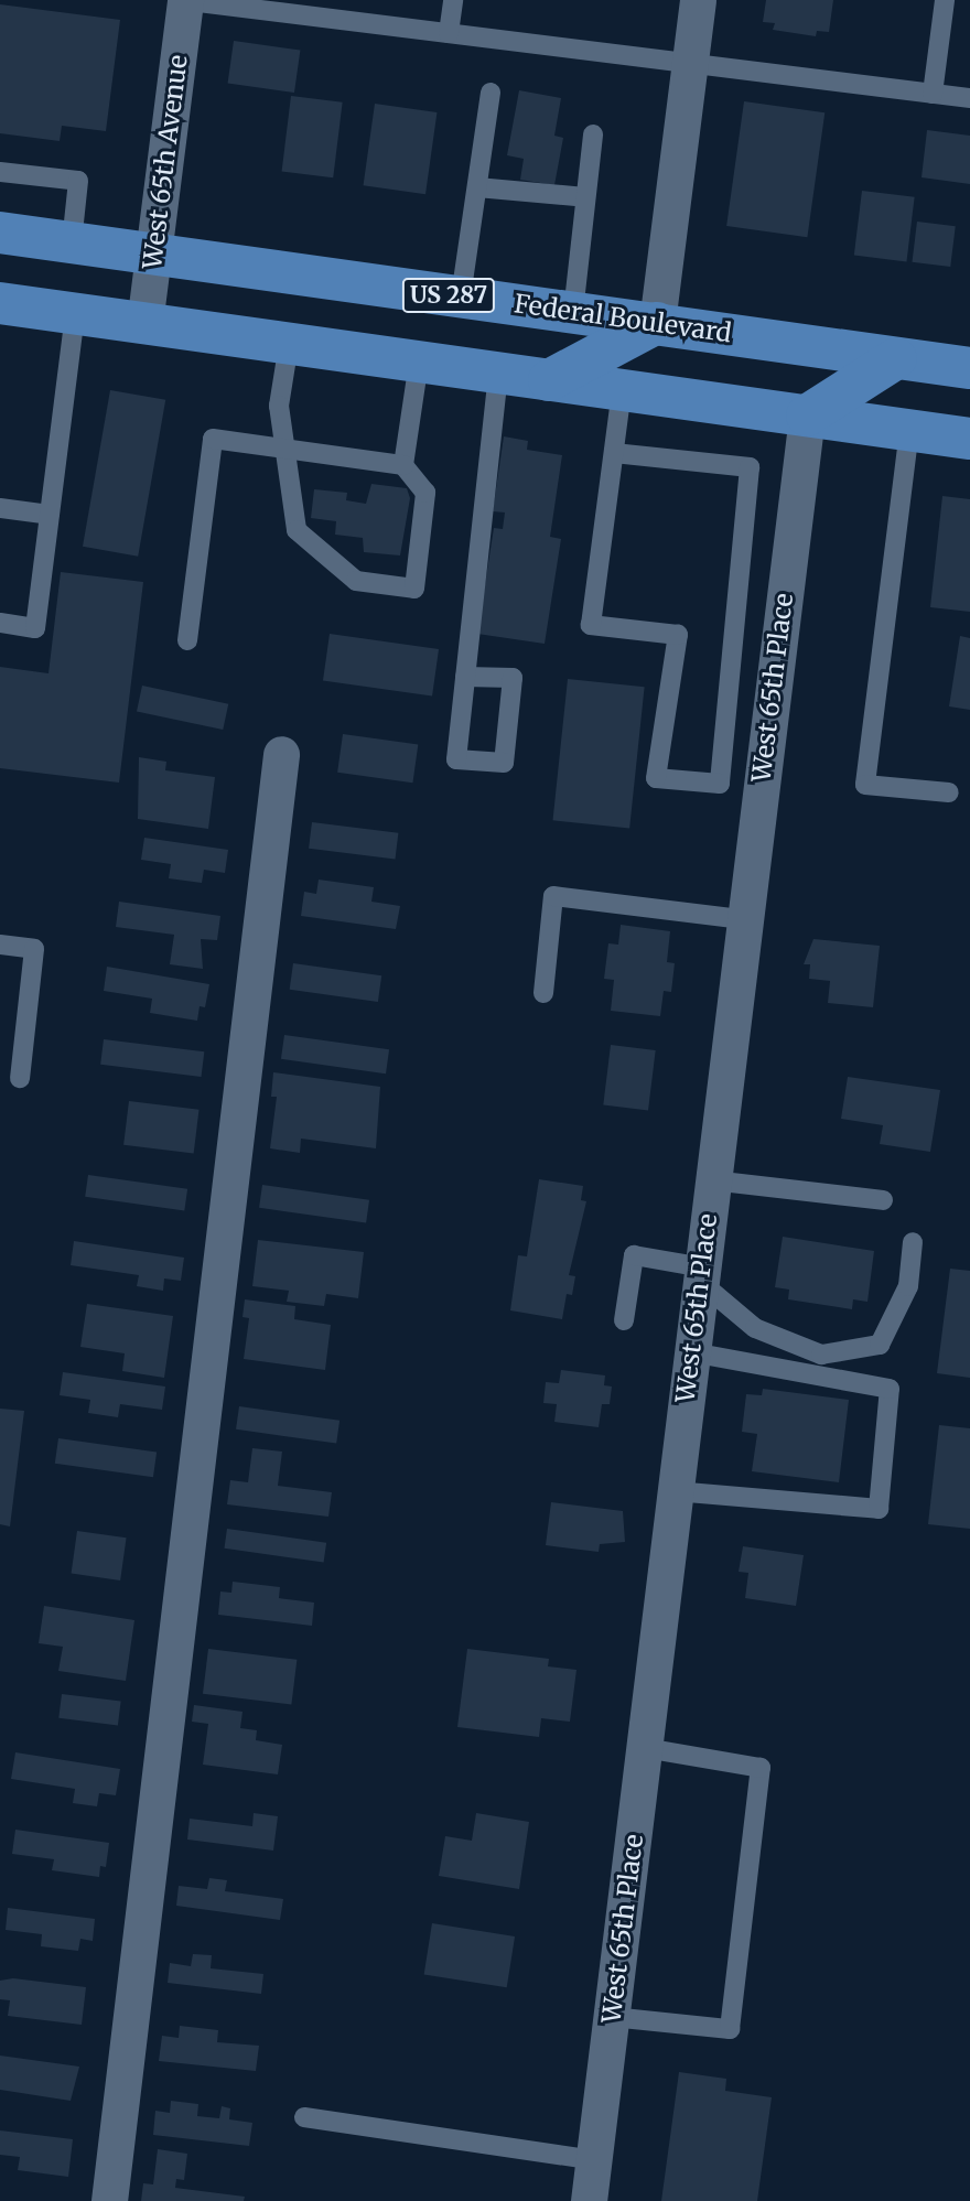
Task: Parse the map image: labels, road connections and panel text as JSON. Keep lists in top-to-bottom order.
{
  "streets": {
    "main road": ["US 287", "Federal Boulevard"],
    "street": ["West 65th Avenue", "West 65th Place"]
  },
  "crossings": [
    ["West 65th Avenue", "Federal Boulevard"]
  ]
}
